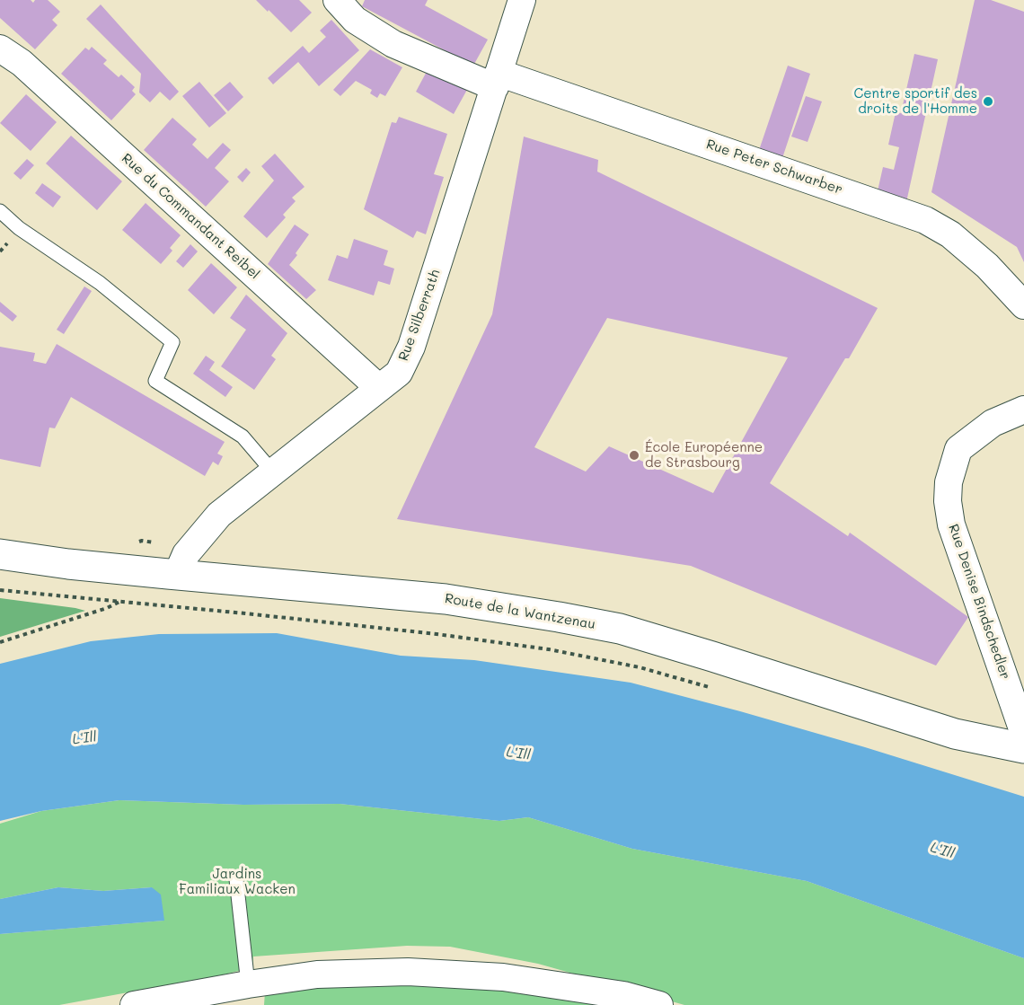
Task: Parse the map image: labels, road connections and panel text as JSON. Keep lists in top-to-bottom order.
{
  "streets": {
    "street": [
      "Rue Peter Schwarber",
      "Rue du Commandant Reibel",
      "Rue Silberrath",
      "Rue Denise Bindschedler",
      "Route de la Wantzenau"
    ]
  },
  "crossings": [
    ["Rue Peter Schwarber", "Rue Silberrath"],
    ["Rue du Commandant Reibel", "Rue Silberrath"],
    ["Rue Silberrath", "Route de la Wantzenau"]
  ],
  "water": ["L'Ill"],
  "parks": ["Jardins Familiaux Wacken"],
  "places": ["Centre sportif des droits de l'Homme", "École Européenne de Strasbourg"]
}
